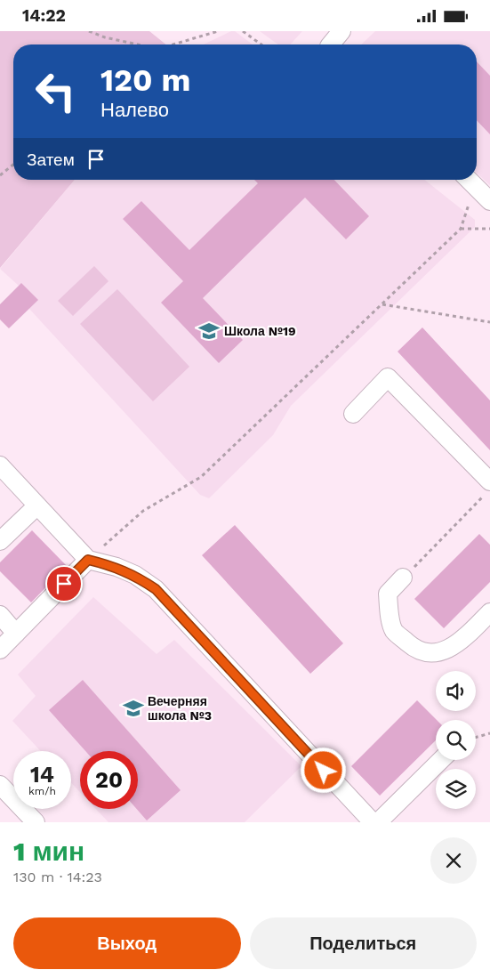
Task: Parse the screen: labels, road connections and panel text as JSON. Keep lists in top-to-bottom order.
{
  "places": {
    "school or university": ["Школа №19", "Вечерняя школа №3"]
  },
  "page": {
    "status": "14:22",
    "turn": ["120 m", "Налево"],
    "then": "Затем",
    "speed": "14 km/h",
    "limit": "20",
    "heading": ["1 мин", "130 m · 14:23"],
    "buttons": ["Выход", "Поделиться"]
  }
}
